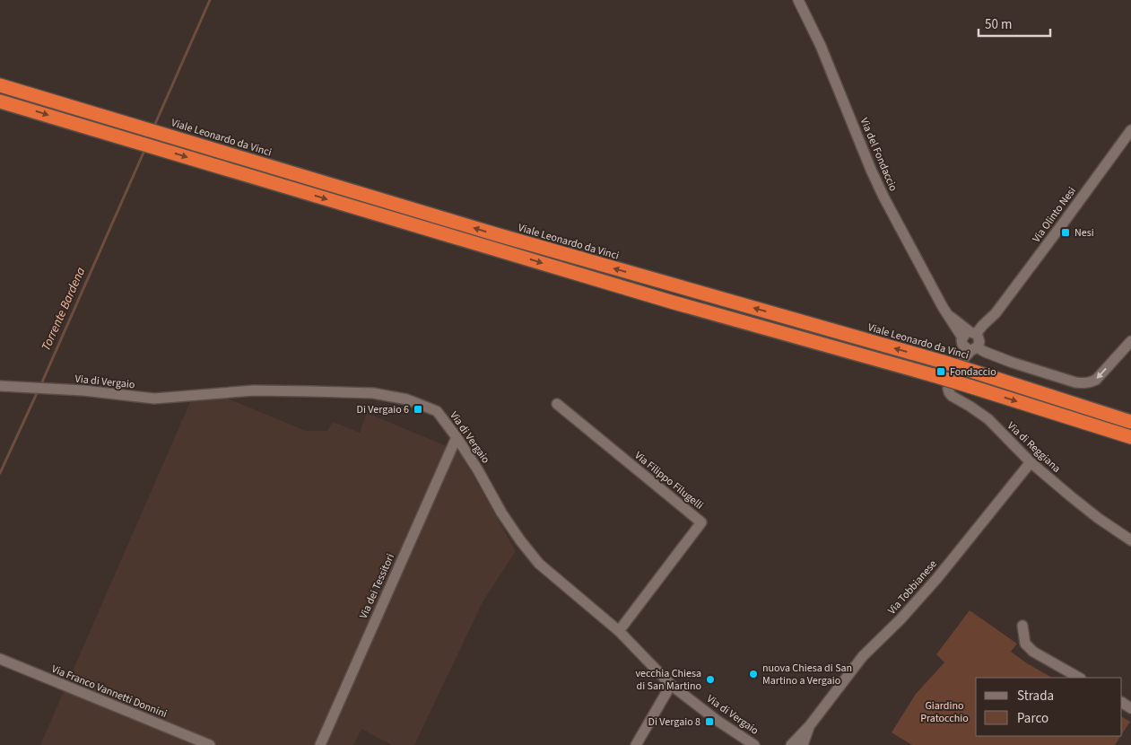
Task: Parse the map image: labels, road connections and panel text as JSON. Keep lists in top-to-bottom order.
{
  "streets": {
    "highway": ["Viale Leonardo da Vinci"],
    "street": [
      "Via del Fondaccio",
      "Via Olinto Nesi",
      "Via di Vergaio",
      "Via di Reggiana",
      "Via Filippo Filugelli",
      "Via dei Tessitori",
      "Via Tobbianese",
      "Via Franco Vannetti Donnini"
    ]
  },
  "crossings": [
    ["Via del Fondaccio", "Via Olinto Nesi"],
    ["Via del Fondaccio", "Via di Reggiana"],
    ["Via Olinto Nesi", "Via di Reggiana"],
    ["Via di Vergaio", "Via Filippo Filugelli"],
    ["Via di Vergaio", "Via dei Tessitori"],
    ["Via di Reggiana", "Via Tobbianese"]
  ],
  "water": ["Torrente Bardena"],
  "parks": ["Giardino Pratocchio"],
  "places": {
    "transit": [
      "Nesi",
      "Fondaccio",
      "Di Vergaio 6",
      "Di Vergaio 8"
    ],
    "other": ["nuova Chiesa di San Martino a Vergaio", "vecchia Chiesa di San Martino"]
  },
  "legend": ["Strada", "Parco"],
  "scale_bar": "50 m"
}
